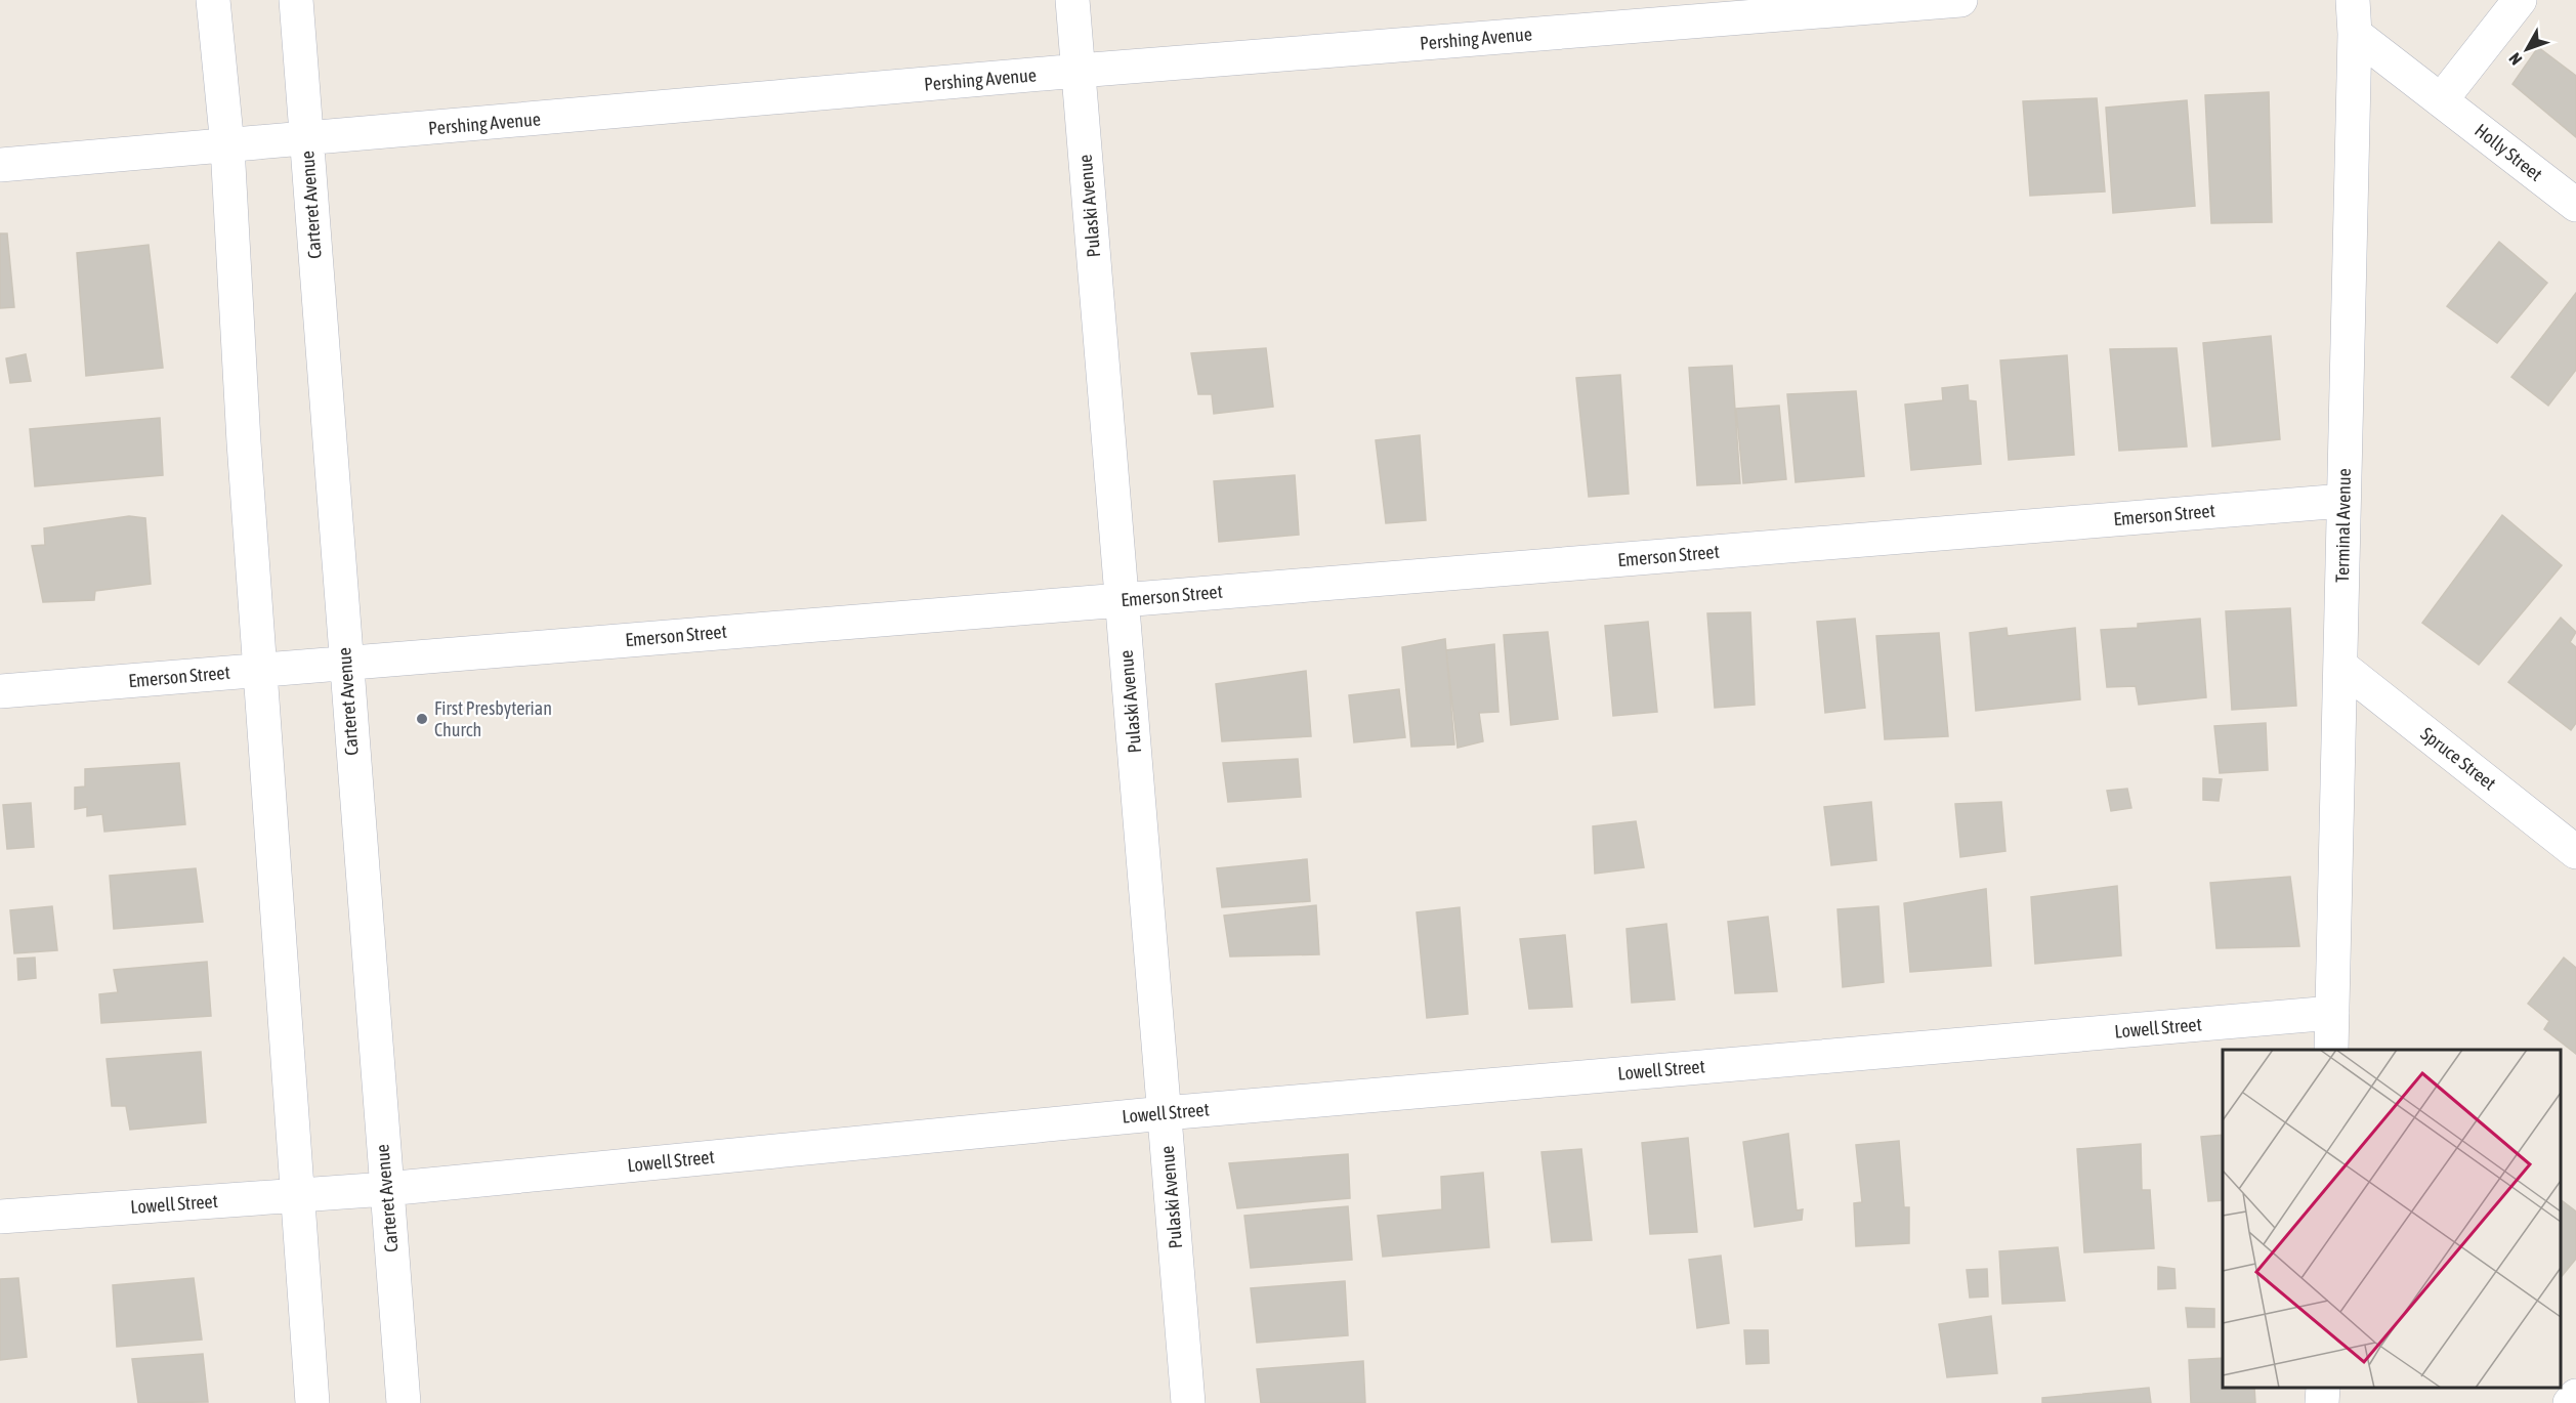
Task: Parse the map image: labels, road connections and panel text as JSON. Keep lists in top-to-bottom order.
{
  "streets": {
    "street": [
      "Pershing Avenue",
      "Holly Street",
      "Carteret Avenue",
      "Pulaski Avenue",
      "Emerson Street",
      "Terminal Avenue",
      "Spruce Street",
      "Lowell Street"
    ]
  },
  "crossings": [
    ["Pershing Avenue", "Carteret Avenue"],
    ["Pershing Avenue", "Pulaski Avenue"],
    ["Holly Street", "Terminal Avenue"],
    ["Carteret Avenue", "Emerson Street"],
    ["Carteret Avenue", "Lowell Street"],
    ["Pulaski Avenue", "Emerson Street"],
    ["Pulaski Avenue", "Lowell Street"],
    ["Emerson Street", "Terminal Avenue"],
    ["Terminal Avenue", "Spruce Street"],
    ["Terminal Avenue", "Lowell Street"]
  ],
  "places": ["First Presbyterian Church"],
  "north": "bottom left"
}
